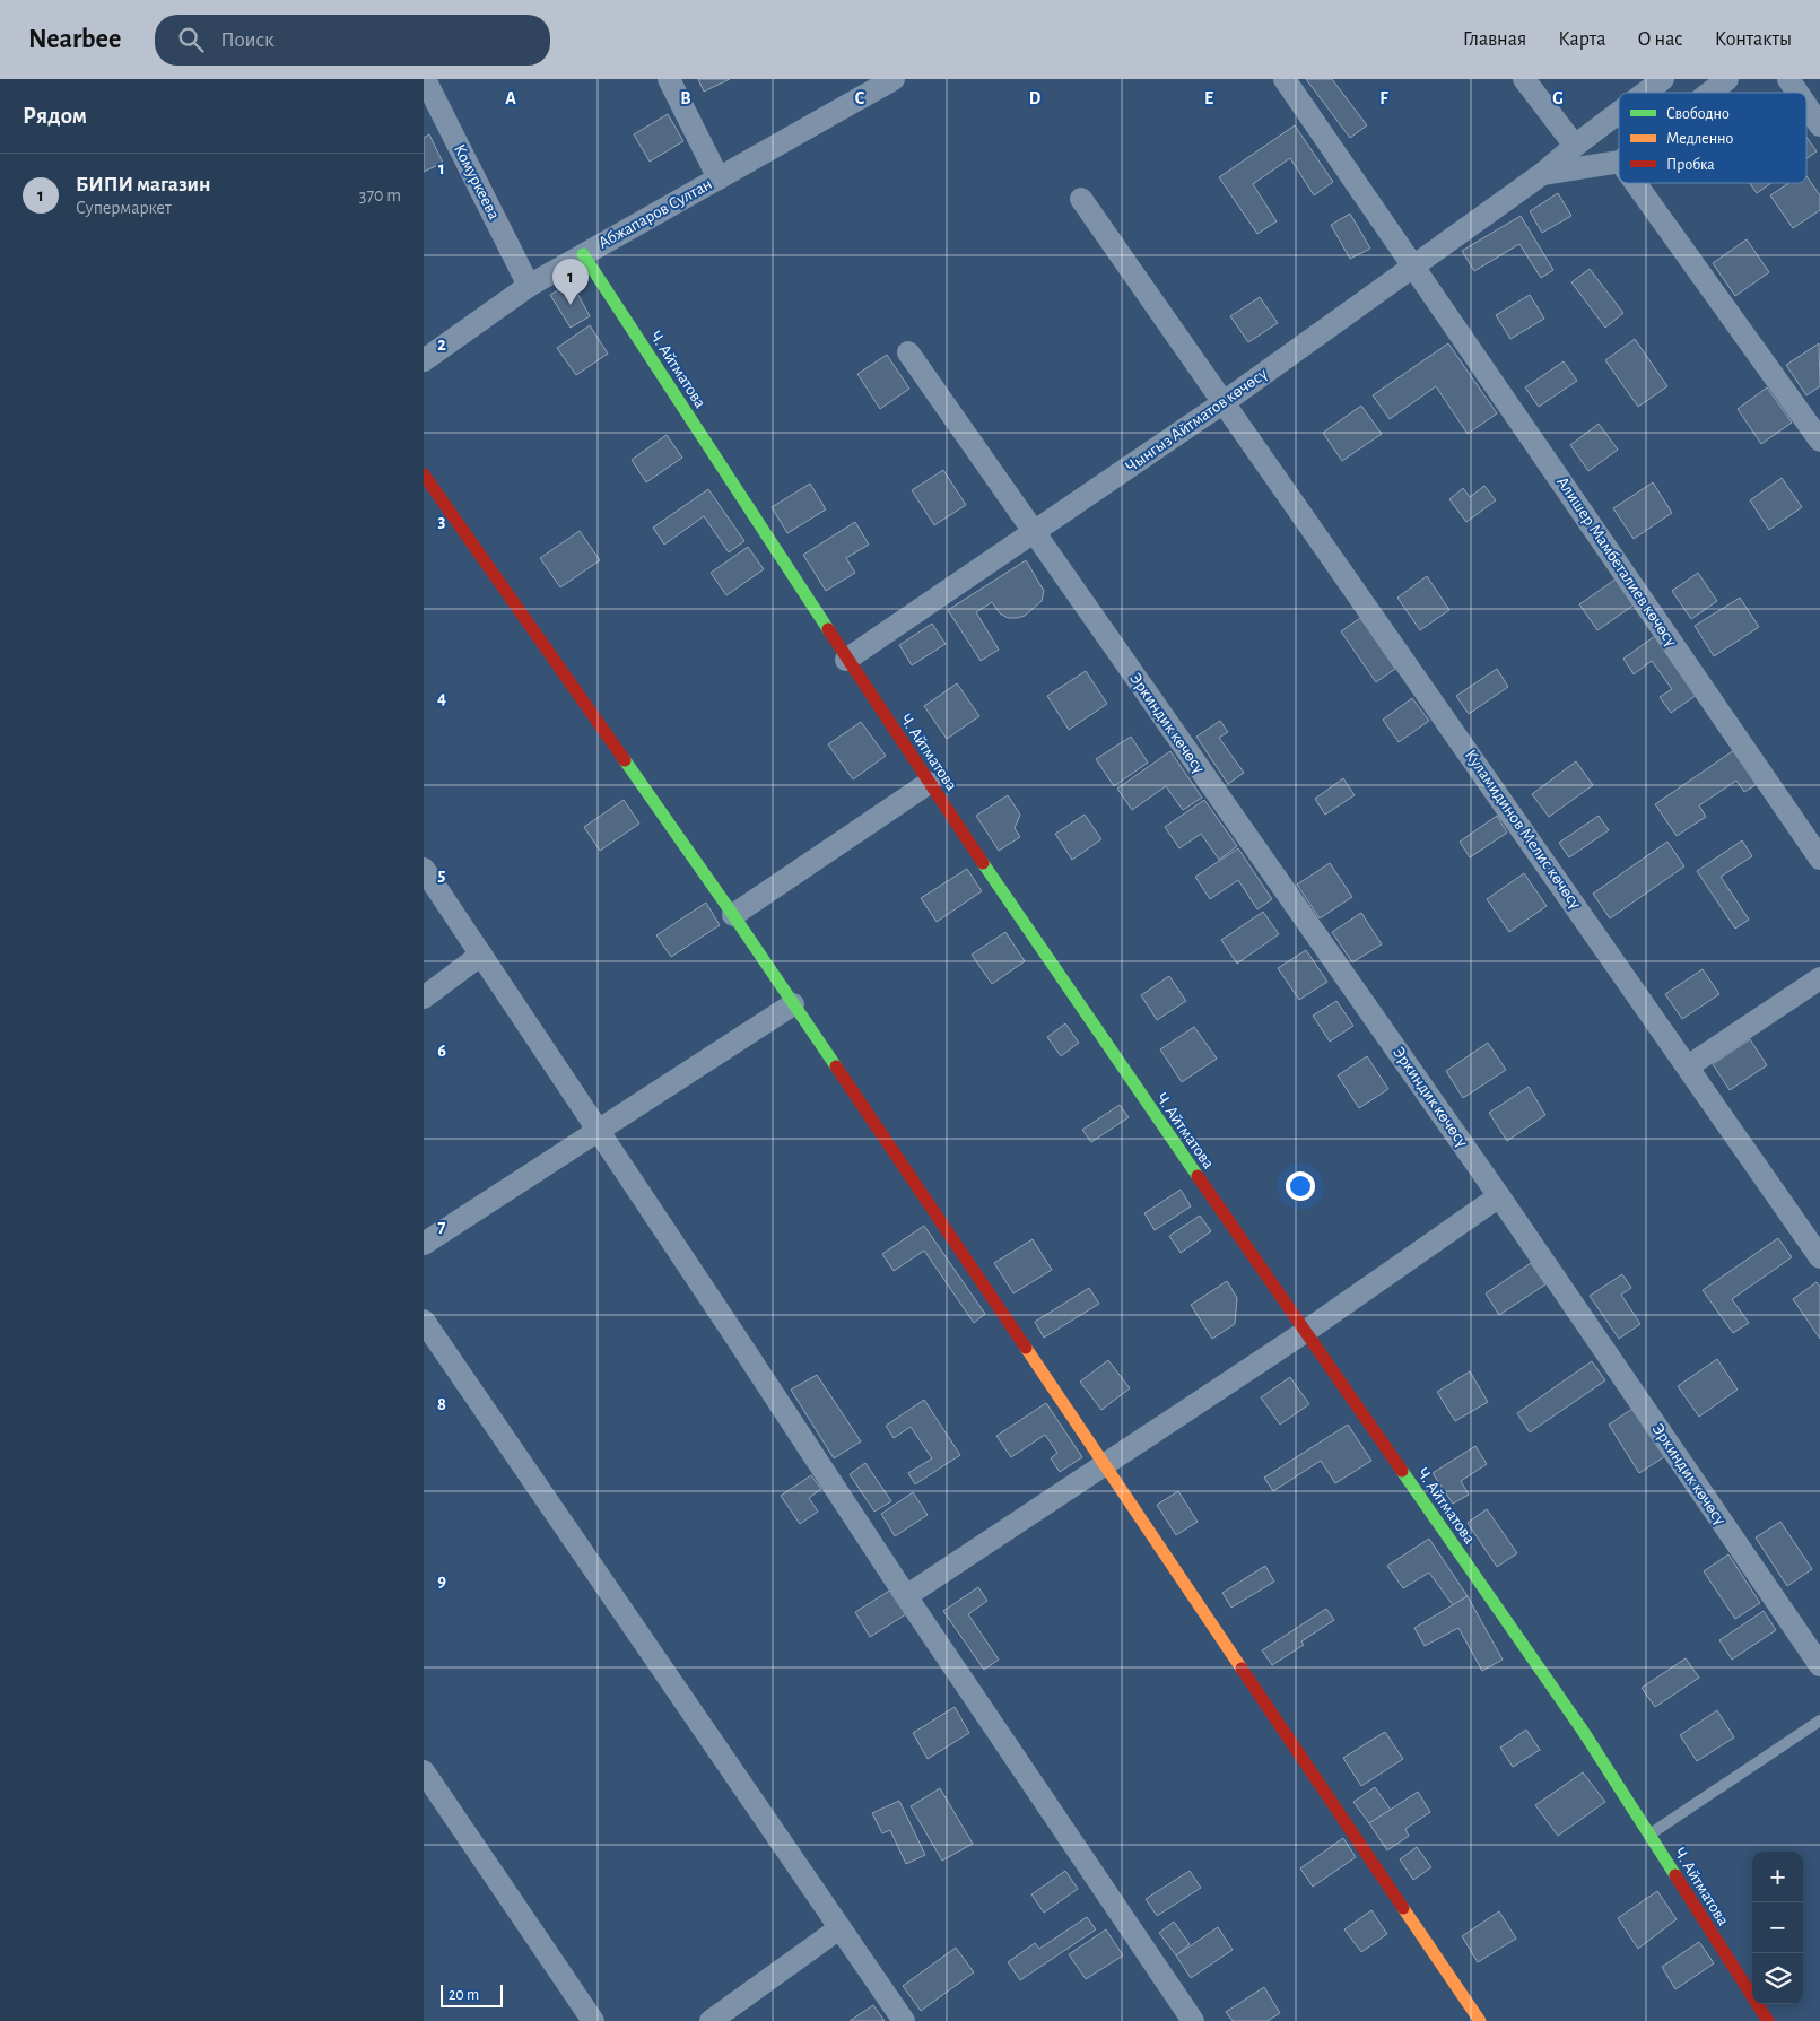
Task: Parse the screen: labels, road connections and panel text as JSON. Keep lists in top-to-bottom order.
{
  "streets": {
    "street": [
      "Комуркеева",
      "Абжапаров Султан",
      "Ч. Айтматова",
      "Чынгыз Айтматов көчөсү",
      "Алишер Мамбеталиев көчөсү",
      "Эркиндик көчөсү",
      "Куламидинов Мелис көчөсү"
    ]
  },
  "crossings": [
    ["Комуркеева", "Абжапаров Султан"],
    ["Абжапаров Султан", "Ч. Айтматова"],
    ["Ч. Айтматова", "Чынгыз Айтматов көчөсү"],
    ["Чынгыз Айтматов көчөсү", "Алишер Мамбеталиев көчөсү"],
    ["Чынгыз Айтматов көчөсү", "Эркиндик көчөсү"],
    ["Чынгыз Айтматов көчөсү", "Куламидинов Мелис көчөсү"]
  ],
  "legend": ["Свободно", "Медленно", "Пробка"],
  "scale_bar": "20 m",
  "page": {
    "header": "Nearbee",
    "search": "Поиск",
    "nav": [
      "Главная",
      "Карта",
      "О нас",
      "Контакты"
    ],
    "heading": "Рядом",
    "list": [
      {
        "mark": "1",
        "name": "БИПИ магазин",
        "note": "Супермаркет",
        "value": "370 m"
      }
    ],
    "pins": "1",
    "map_buttons": ["+", "−"],
    "scale": "20 m"
  },
  "grid": {
    "columns": [
      "A",
      "B",
      "C",
      "D",
      "E",
      "F",
      "G"
    ],
    "rows": [
      "1",
      "2",
      "3",
      "4",
      "5",
      "6",
      "7",
      "8",
      "9"
    ]
  }
}
